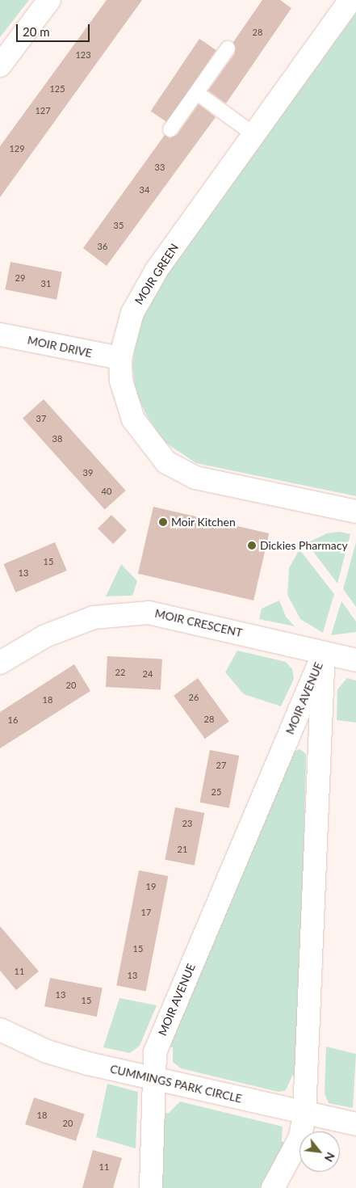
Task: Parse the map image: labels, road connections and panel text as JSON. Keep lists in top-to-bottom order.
{
  "streets": {
    "street": [
      "MOIR GREEN",
      "MOIR DRIVE",
      "MOIR CRESCENT",
      "MOIR AVENUE",
      "CUMMINGS PARK CIRCLE"
    ]
  },
  "crossings": [
    ["MOIR GREEN", "MOIR DRIVE"],
    ["MOIR CRESCENT", "MOIR AVENUE"],
    ["MOIR AVENUE", "CUMMINGS PARK CIRCLE"]
  ],
  "places": ["Moir Kitchen", "Dickies Pharmacy"],
  "house_numbers": [
    "28",
    "123",
    "125",
    "127",
    "129",
    "33",
    "34",
    "35",
    "36",
    "29",
    "31",
    "37",
    "38",
    "39",
    "40",
    "15",
    "13",
    "22",
    "24",
    "20",
    "26",
    "18",
    "28",
    "16",
    "27",
    "25",
    "23",
    "21",
    "19",
    "17",
    "15",
    "11",
    "13",
    "13",
    "15",
    "18",
    "20",
    "11"
  ],
  "scale_bar": "20 m",
  "north": "bottom right"
}
